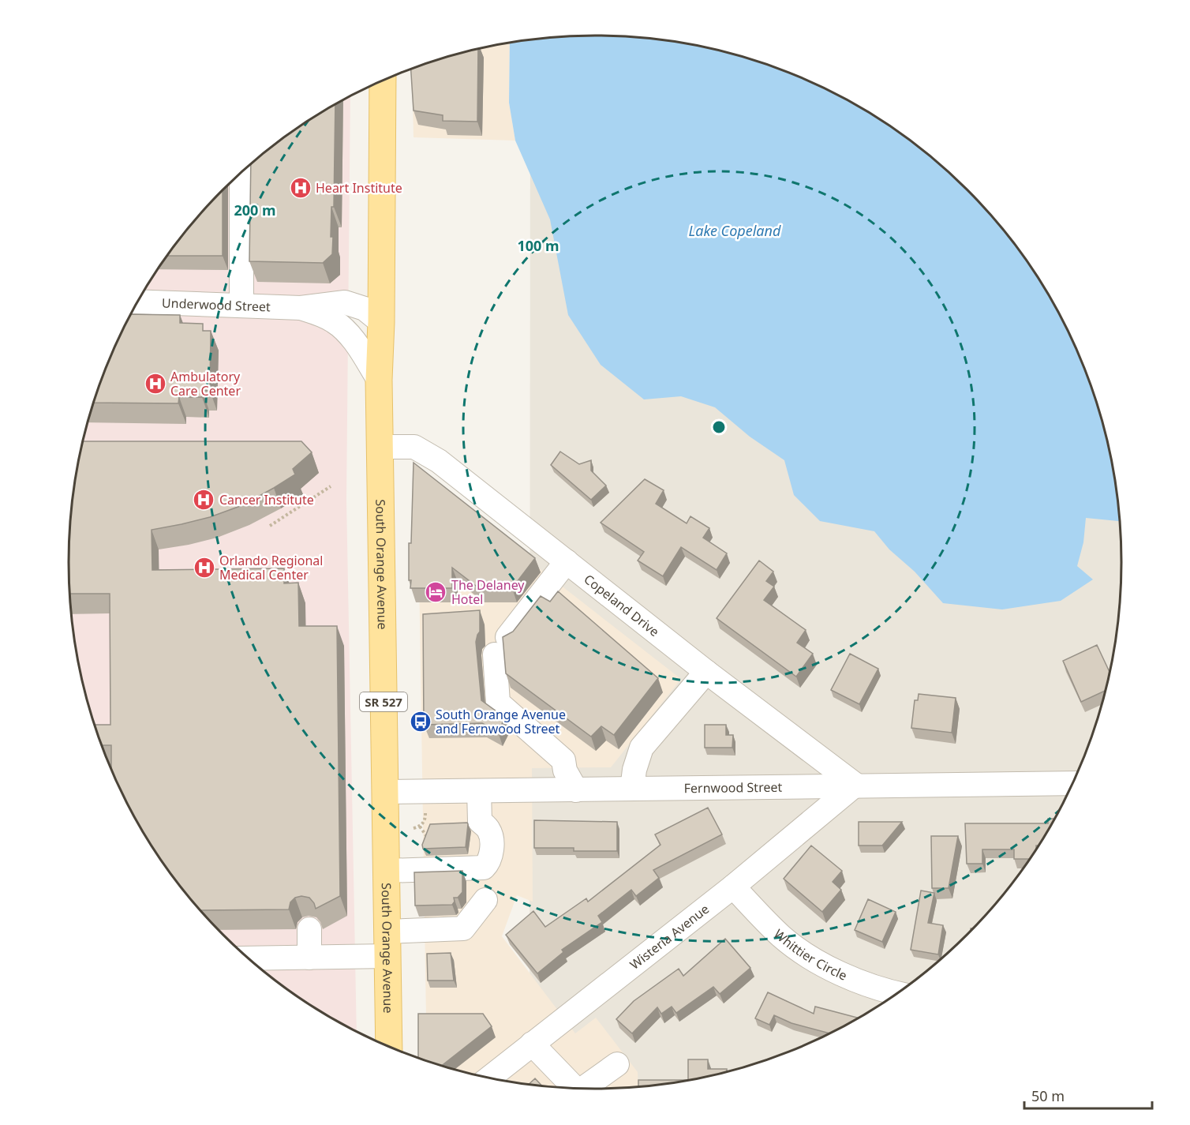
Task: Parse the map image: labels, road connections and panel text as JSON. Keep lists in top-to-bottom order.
{
  "streets": {
    "main road": ["South Orange Avenue", "SR 527"],
    "street": [
      "Underwood Street",
      "Copeland Drive",
      "Fernwood Street",
      "Wisteria Avenue",
      "Whittier Circle"
    ]
  },
  "crossings": [
    ["Underwood Street", "South Orange Avenue"],
    ["South Orange Avenue", "Copeland Drive"],
    ["South Orange Avenue", "Fernwood Street"],
    ["Copeland Drive", "Fernwood Street"],
    ["Copeland Drive", "Wisteria Avenue"],
    ["Fernwood Street", "Wisteria Avenue"],
    ["Wisteria Avenue", "Whittier Circle"]
  ],
  "water": ["Lake Copeland"],
  "places": {
    "hospital": [
      "Heart Institute",
      "Ambulatory Care Center",
      "Cancer Institute",
      "Orlando Regional Medical Center"
    ],
    "hotel": ["The Delaney Hotel"],
    "bus stop": ["South Orange Avenue and Fernwood Street"]
  },
  "scale_bar": "50 m",
  "rings": ["200 m", "100 m"]
}
